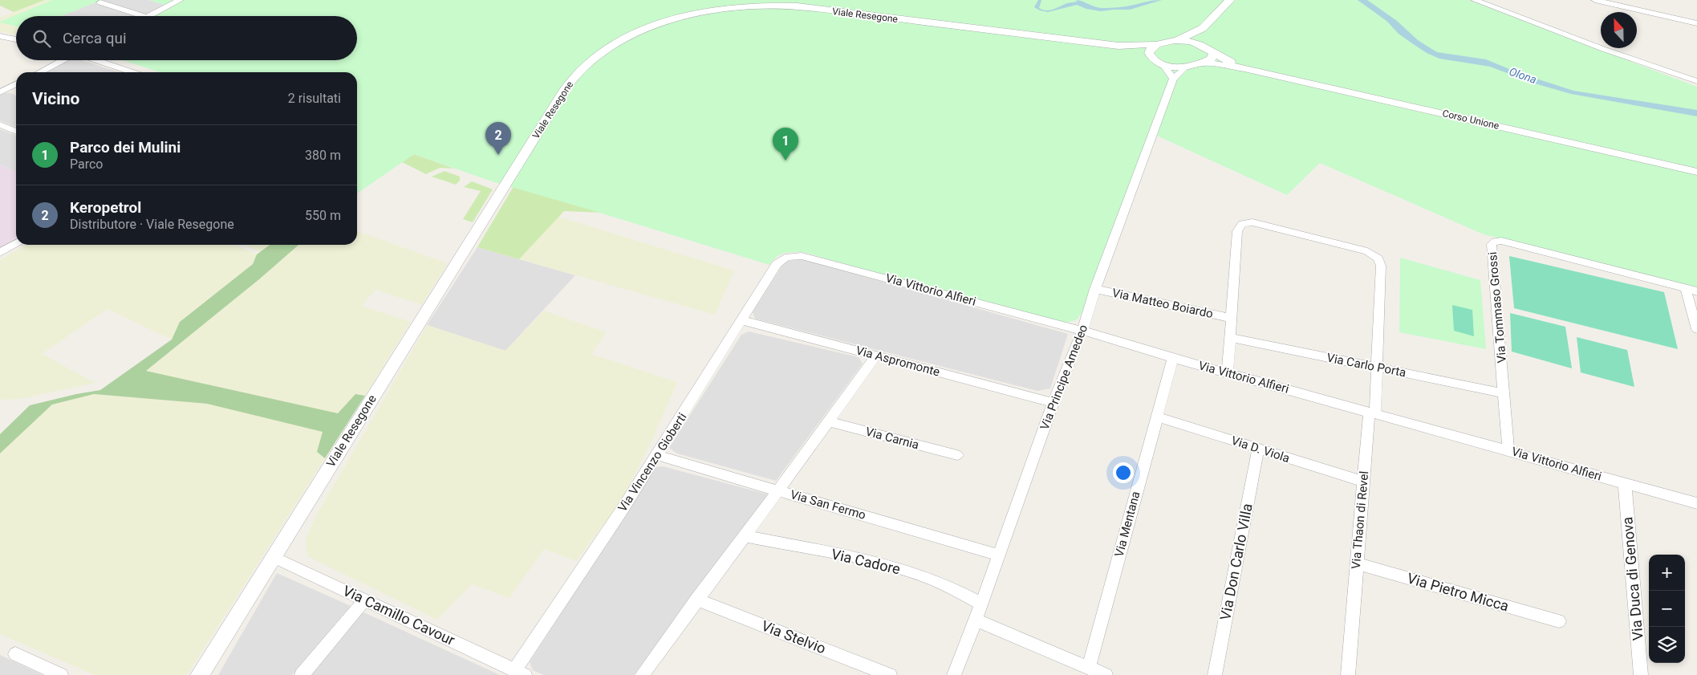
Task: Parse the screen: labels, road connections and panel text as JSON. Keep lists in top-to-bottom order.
{
  "streets": {
    "street": [
      "Viale Resegone",
      "Corso Unione",
      "Via Vittorio Alfieri",
      "Via Matteo Boiardo",
      "Via Tommaso Grossi",
      "Via Aspromonte",
      "Via Carlo Porta",
      "Via Principe Amedeo",
      "Via Carnia",
      "Via D. Viola",
      "Via Vincenzo Gioberti",
      "Via San Fermo",
      "Via Thaon di Revel",
      "Via Mentana",
      "Via Cadore",
      "Via Don Carlo Villa",
      "Via Duca di Genova",
      "Via Pietro Micca",
      "Via Camillo Cavour",
      "Via Stelvio"
    ]
  },
  "crossings": [
    ["Viale Resegone", "Corso Unione"],
    ["Viale Resegone", "Via Principe Amedeo"],
    ["Viale Resegone", "Via Camillo Cavour"],
    ["Via Vittorio Alfieri", "Via Tommaso Grossi"],
    ["Via Vittorio Alfieri", "Via Principe Amedeo"],
    ["Via Vittorio Alfieri", "Via Vincenzo Gioberti"],
    ["Via Vittorio Alfieri", "Via Thaon di Revel"],
    ["Via Vittorio Alfieri", "Via Mentana"],
    ["Via Vittorio Alfieri", "Via Duca di Genova"],
    ["Via Matteo Boiardo", "Via Principe Amedeo"],
    ["Via Matteo Boiardo", "Via Thaon di Revel"],
    ["Via Tommaso Grossi", "Via Carlo Porta"],
    ["Via Aspromonte", "Via Principe Amedeo"],
    ["Via Aspromonte", "Via Vincenzo Gioberti"],
    ["Via Carlo Porta", "Via Thaon di Revel"],
    ["Via Principe Amedeo", "Via San Fermo"],
    ["Via Principe Amedeo", "Via Cadore"],
    ["Via D. Viola", "Via Thaon di Revel"],
    ["Via D. Viola", "Via Mentana"],
    ["Via D. Viola", "Via Don Carlo Villa"],
    ["Via Vincenzo Gioberti", "Via San Fermo"],
    ["Via Vincenzo Gioberti", "Via Camillo Cavour"],
    ["Via Thaon di Revel", "Via Pietro Micca"]
  ],
  "water": ["Olona"],
  "north": "top",
  "page": {
    "search": "Cerca qui",
    "heading": ["Vicino", "2 risultati"],
    "pins": ["2", "1"],
    "list": [
      {
        "mark": "1",
        "name": "Parco dei Mulini",
        "note": "Parco",
        "value": "380 m"
      },
      {
        "mark": "2",
        "name": "Keropetrol",
        "note": "Distributore · Viale Resegone",
        "value": "550 m"
      }
    ],
    "map_buttons": ["+", "−"]
  }
}
